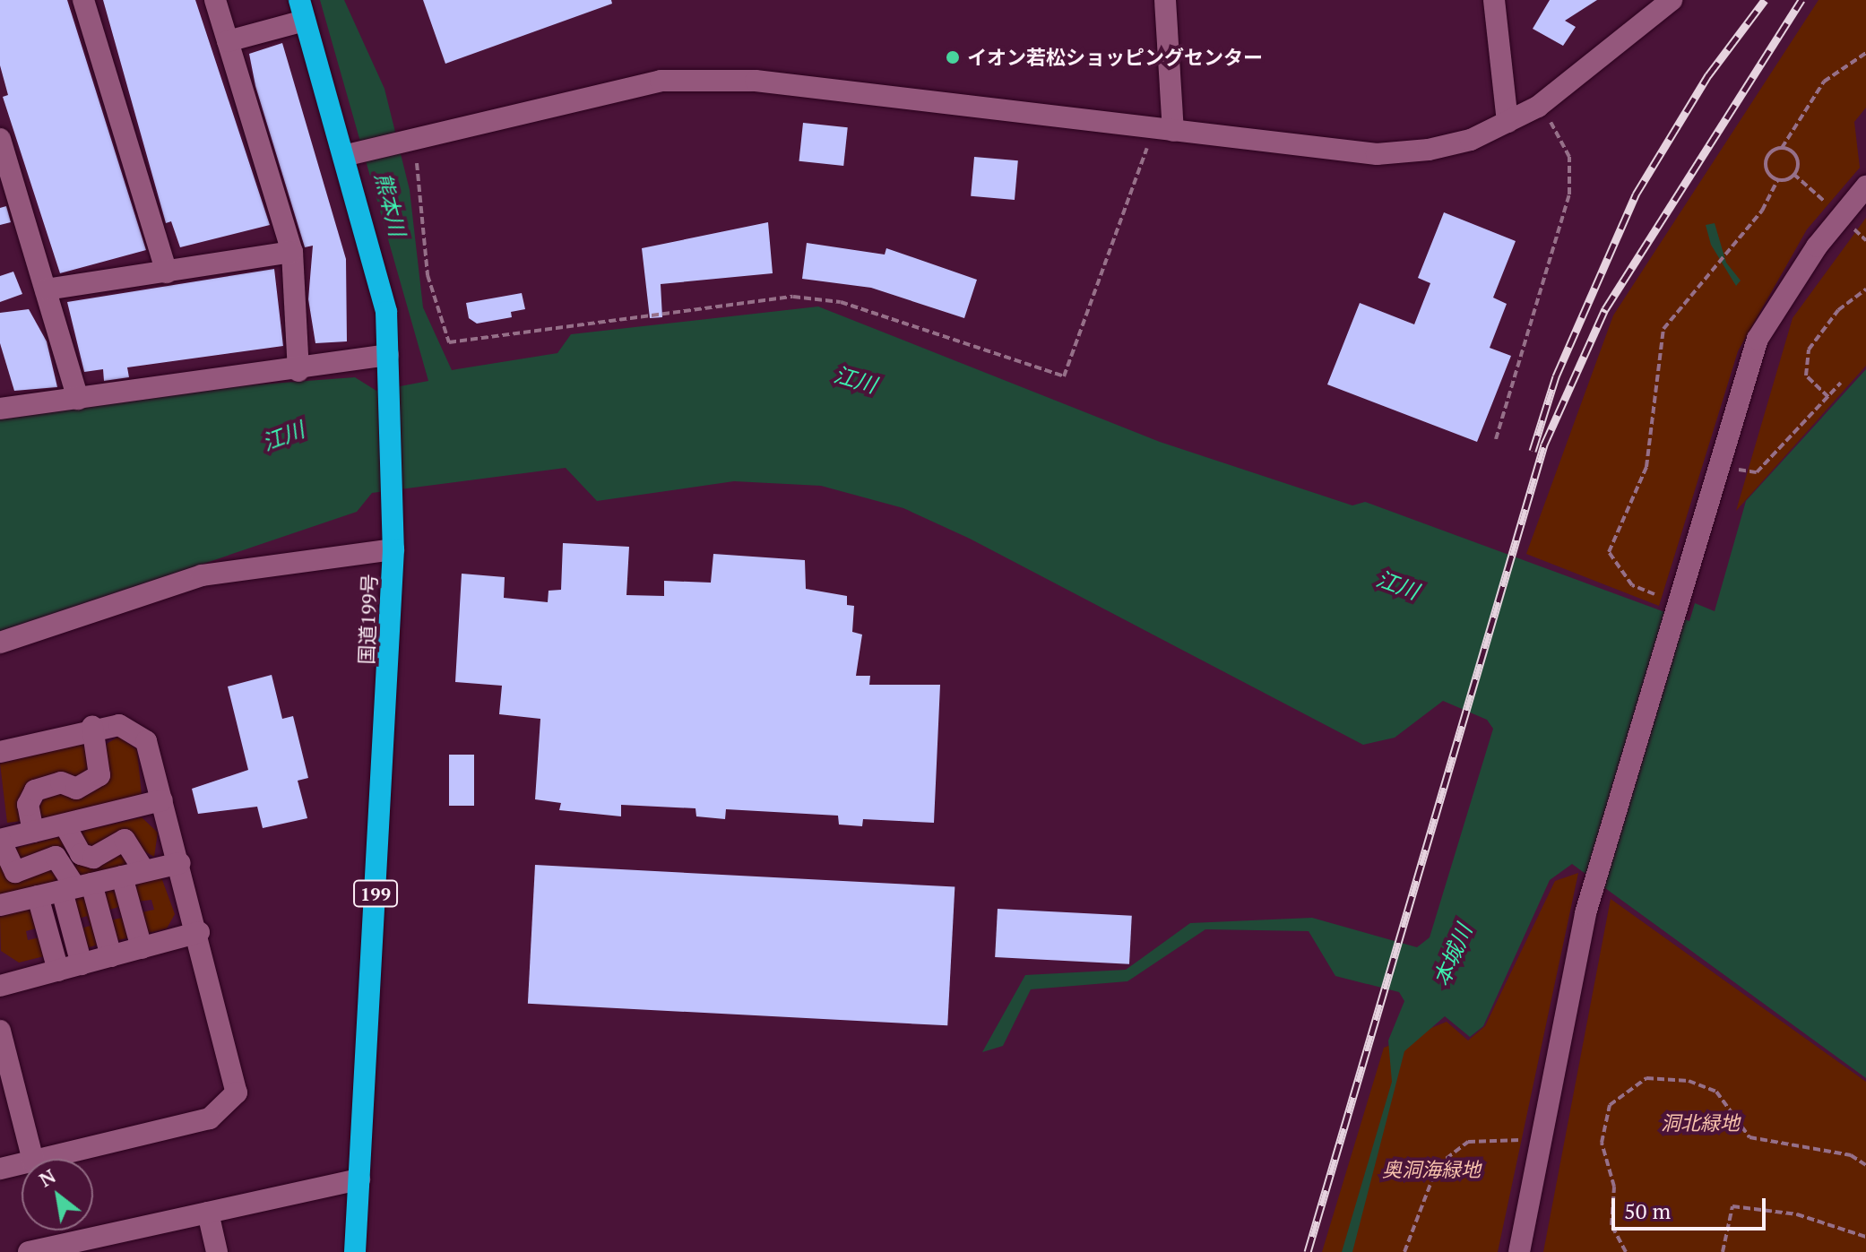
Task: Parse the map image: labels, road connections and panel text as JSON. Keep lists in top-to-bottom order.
{
  "streets": {
    "highway": ["国道199号", "199"]
  },
  "water": ["熊本川", "江川", "本城川"],
  "parks": ["洞北緑地", "奥洞海緑地"],
  "places": ["イオン若松ショッピングセンター"],
  "scale_bar": "50 m",
  "north": "top left"
}
